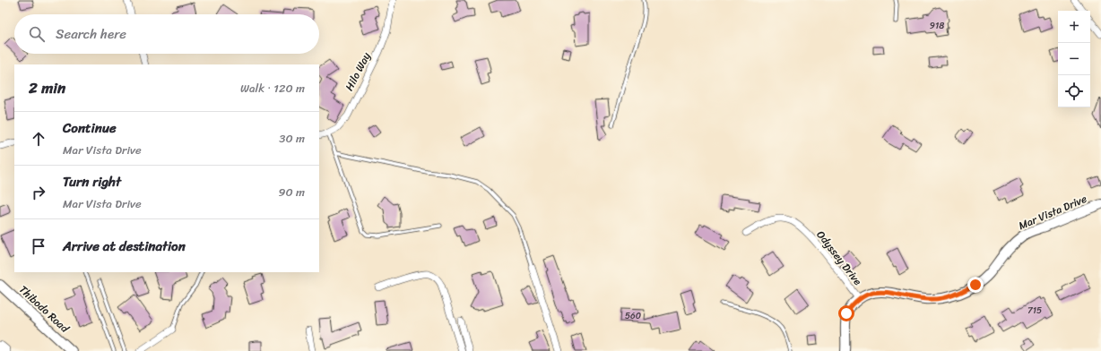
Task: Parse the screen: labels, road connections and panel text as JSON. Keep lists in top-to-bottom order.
{
  "streets": {
    "street": [
      "Hilo Way",
      "Mar Vista Drive",
      "Odyssey Drive",
      "Thibodo Road"
    ]
  },
  "crossings": [
    ["Mar Vista Drive", "Odyssey Drive"]
  ],
  "house_numbers": ["918", "715", "560"],
  "page": {
    "map_buttons": ["+", "−"],
    "search": "Search here",
    "heading": ["2 min", "Walk · 120 m"],
    "list": [
      ["Continue", "Mar Vista Drive", "30 m"],
      ["Turn right", "Mar Vista Drive", "90 m"],
      "Arrive at destination"
    ]
  }
}
